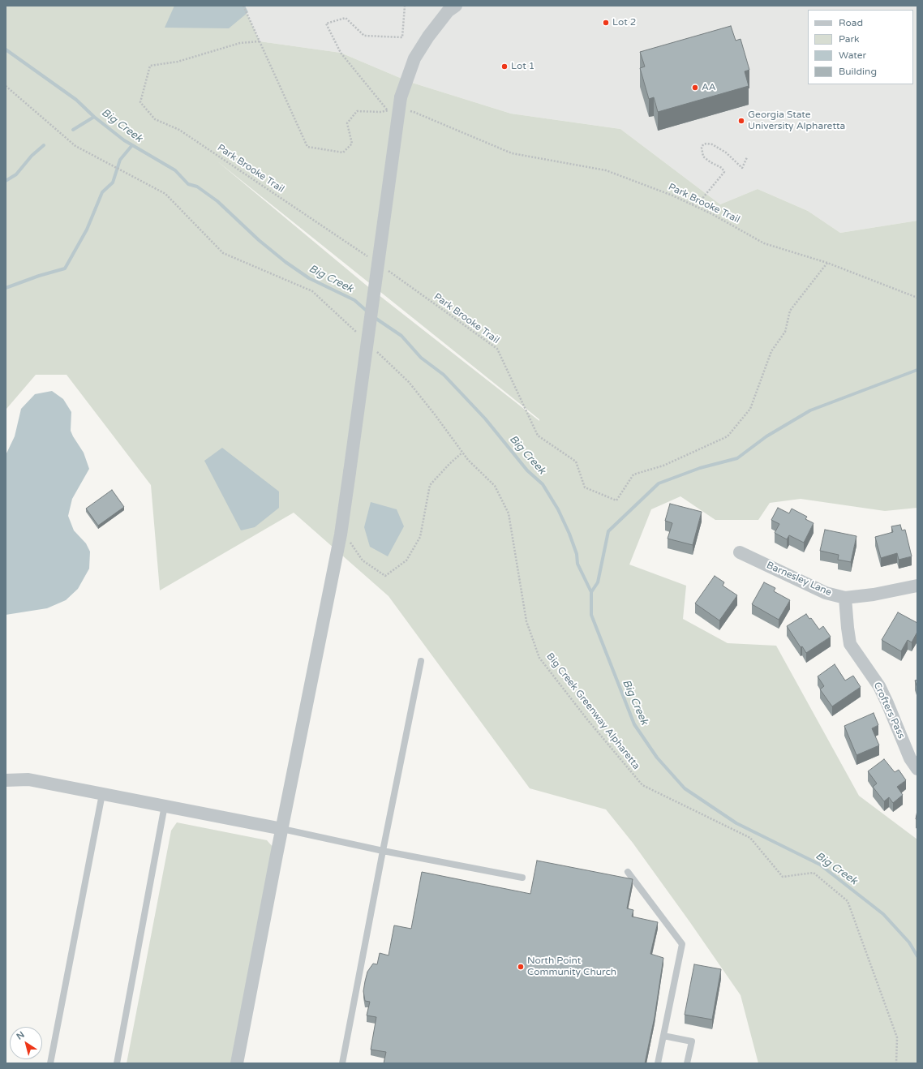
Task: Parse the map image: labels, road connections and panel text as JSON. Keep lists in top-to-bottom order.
{
  "streets": {
    "street": ["Barnesley Lane", "Crofters Pass"],
    "path": ["Park Brooke Trail", "Big Creek Greenway Alpharetta"]
  },
  "crossings": [
    ["Barnesley Lane", "Crofters Pass"]
  ],
  "water": ["Big Creek"],
  "places": [
    "Lot 2",
    "Lot 1",
    "AA",
    "Georgia State University Alpharetta",
    "North Point Community Church"
  ],
  "legend": [
    "Road",
    "Park",
    "Water",
    "Building"
  ],
  "north": "top left"
}
